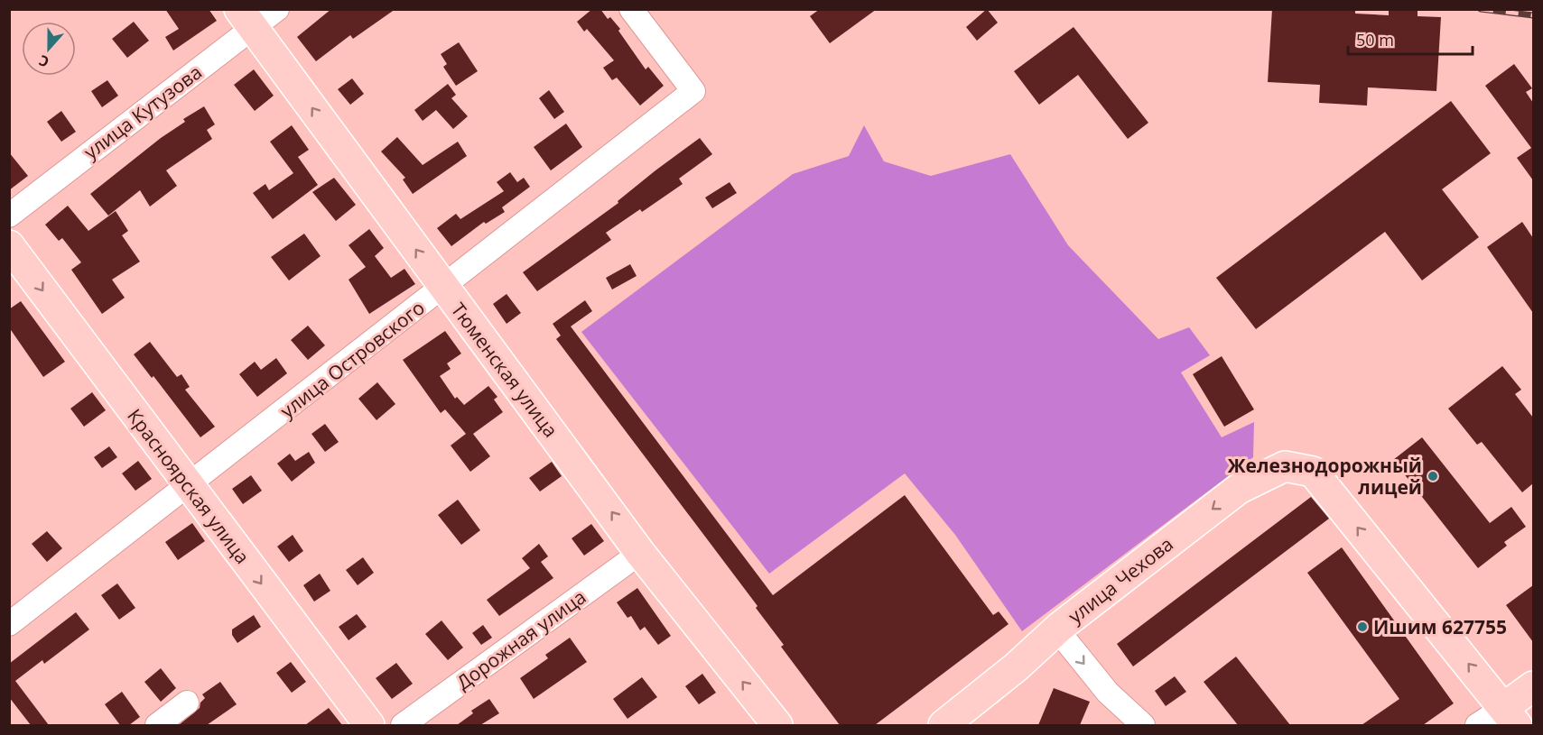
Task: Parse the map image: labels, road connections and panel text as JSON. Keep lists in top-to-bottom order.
{
  "streets": {
    "main road": ["Тюменская улица", "Красноярская улица", "улица Чехова"],
    "street": ["улица Кутузова", "улица Островского", "Дорожная улица"]
  },
  "crossings": [
    ["улица Кутузова", "Тюменская улица"],
    ["улица Островского", "Тюменская улица"],
    ["улица Островского", "Красноярская улица"],
    ["Тюменская улица", "Дорожная улица"]
  ],
  "one_way": ["Тюменская улица", "Красноярская улица"],
  "places": ["Железнодорожный лицей", "Ишим 627755"],
  "scale_bar": "50 m",
  "north": "bottom"
}
